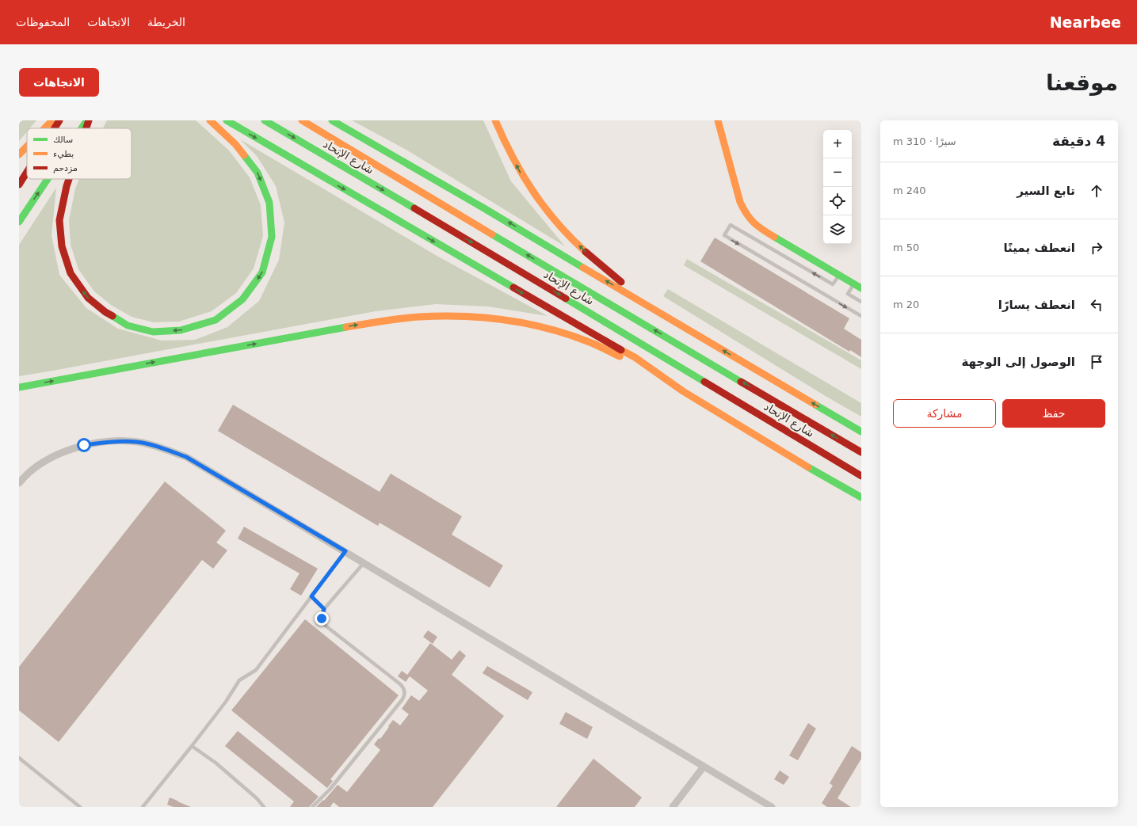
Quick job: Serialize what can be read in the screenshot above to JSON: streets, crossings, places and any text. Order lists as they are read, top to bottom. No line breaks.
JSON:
{"streets":{"main road":["شارع الإتحاد"]},"legend":["سالك","بطيء","مزدحم"],"page":{"header":"Nearbee","nav":["الخريطة","الاتجاهات","المحفوظات"],"buttons":["الاتجاهات",["حفظ","مشاركة"]],"title":"موقعنا","heading":["4 دقيقة","سيرًا · 310 m"],"map_buttons":["+","−"],"list":[["تابع السير","240 m"],["انعطف يمينًا","50 m"],["انعطف يسارًا","20 m"],"الوصول إلى الوجهة"]}}
